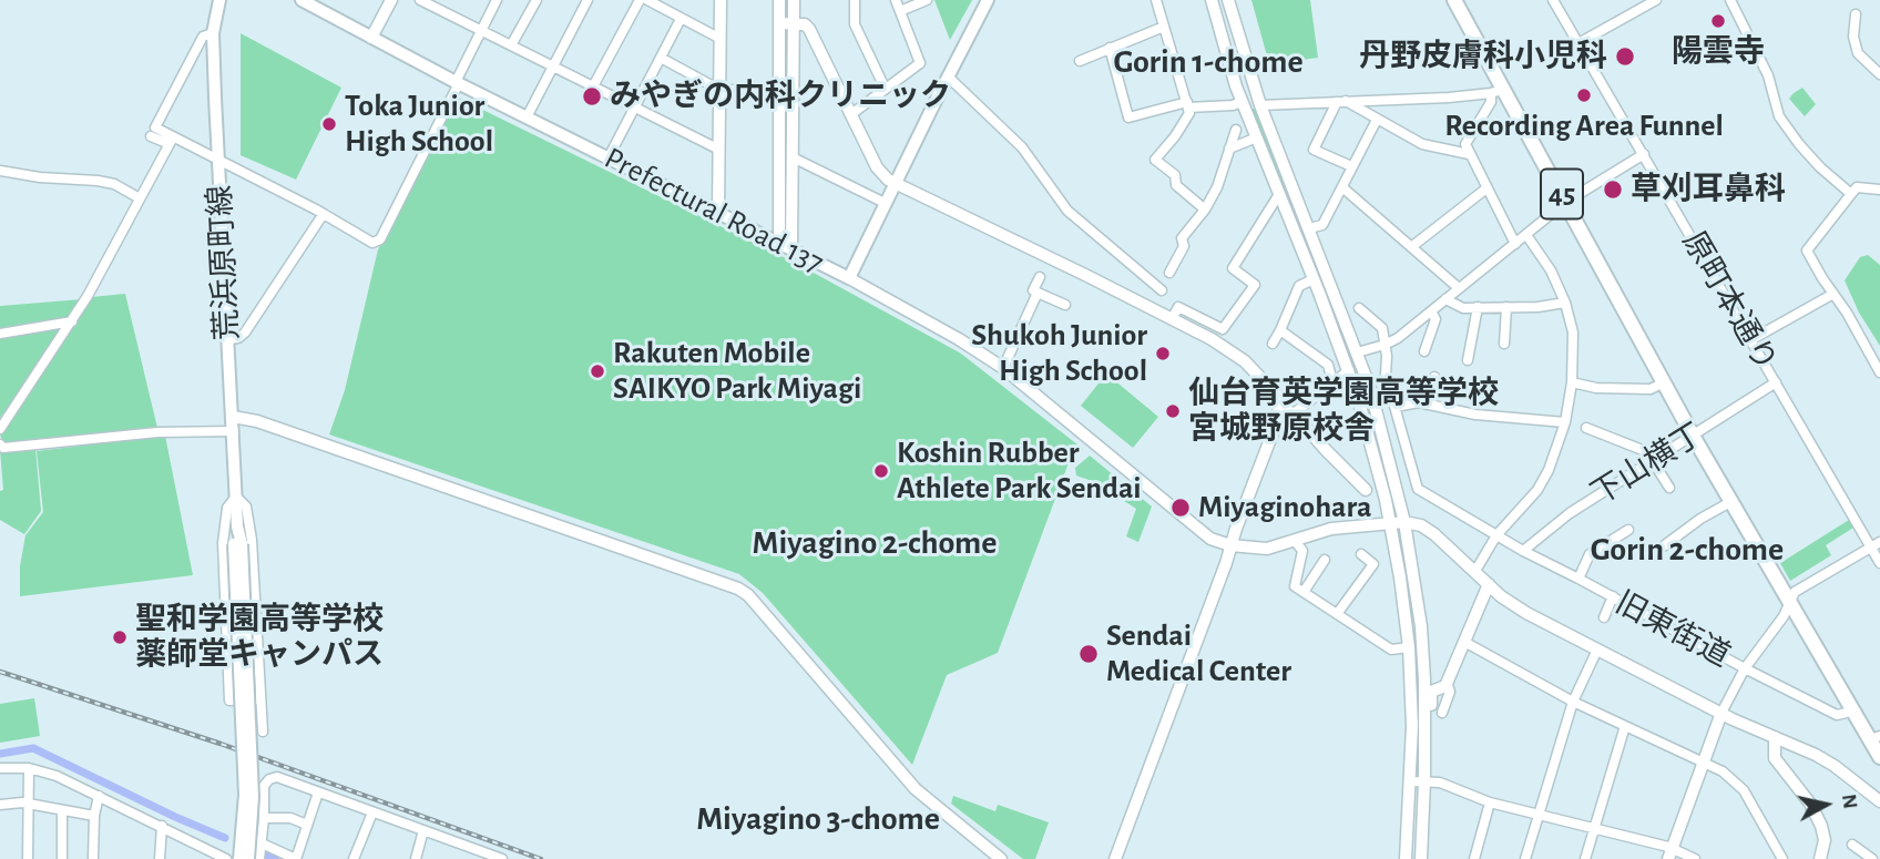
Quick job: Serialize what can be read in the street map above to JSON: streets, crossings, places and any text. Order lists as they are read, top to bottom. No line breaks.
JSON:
{"streets":{"highway":["45"],"main road":["Prefectural Road 137","荒浜原町線"],"street":["原町本通り","下山横丁","旧東街道"]},"crossings":[["45","下山横丁"],["45","旧東街道"],["原町本通り","下山横丁"],["下山横丁","旧東街道"]],"districts":["Gorin 1-chome","Miyagino 2-chome","Gorin 2-chome","Miyagino 3-chome"],"places":["陽雲寺","丹野皮膚科小児科","Recording Area Funnel","みやぎの内科クリニック","Toka Junior High School","草刈耳鼻科","Shukoh Junior High School","Rakuten Mobile SAIKYO Park Miyagi","仙台育英学園高等学校 宮城野原校舎","Koshin Rubber Athlete Park Sendai","Miyaginohara","聖和学園高等学校 薬師堂キャンパス","Sendai Medical Center"],"north":"right"}
